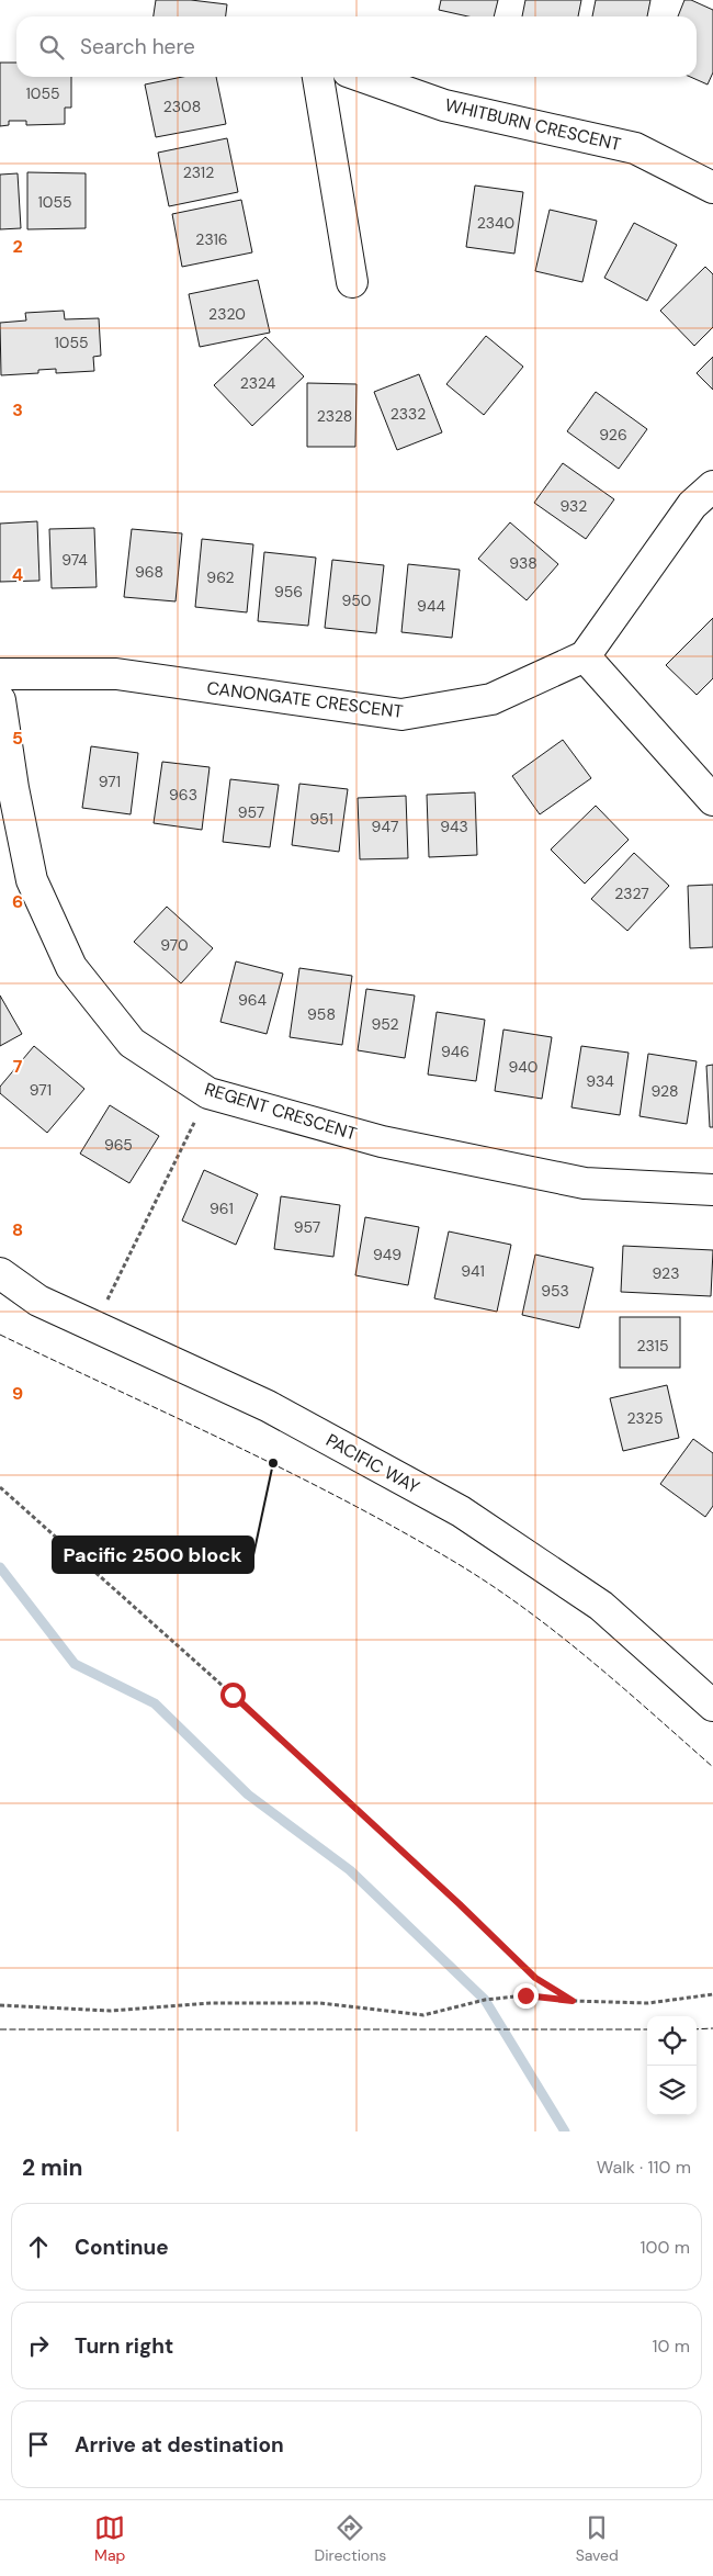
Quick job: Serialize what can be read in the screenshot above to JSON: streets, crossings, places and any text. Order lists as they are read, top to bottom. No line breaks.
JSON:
{"streets":{"street":["WHITBURN CRESCENT","CANONGATE CRESCENT","REGENT CRESCENT","PACIFIC WAY"]},"places":["Pacific 2500 block"],"house_numbers":["1055","2308","2312","1055","2340","2316","2320","1055","2324","2332","2328","926","932","974","938","968","962","956","950","944","971","963","957","951","947","943","2327","970","964","958","952","946","940","934","971","928","965","961","957","949","941","923","953","2315","2325"],"page":{"search":"Search here","heading":["2 min","Walk · 110 m"],"list":[["Continue","100 m"],["Turn right","10 m"],"Arrive at destination"],"nav":["Map","Directions","Saved"]},"grid":{"rows":["2","3","4","5","6","7","8","9"]}}
